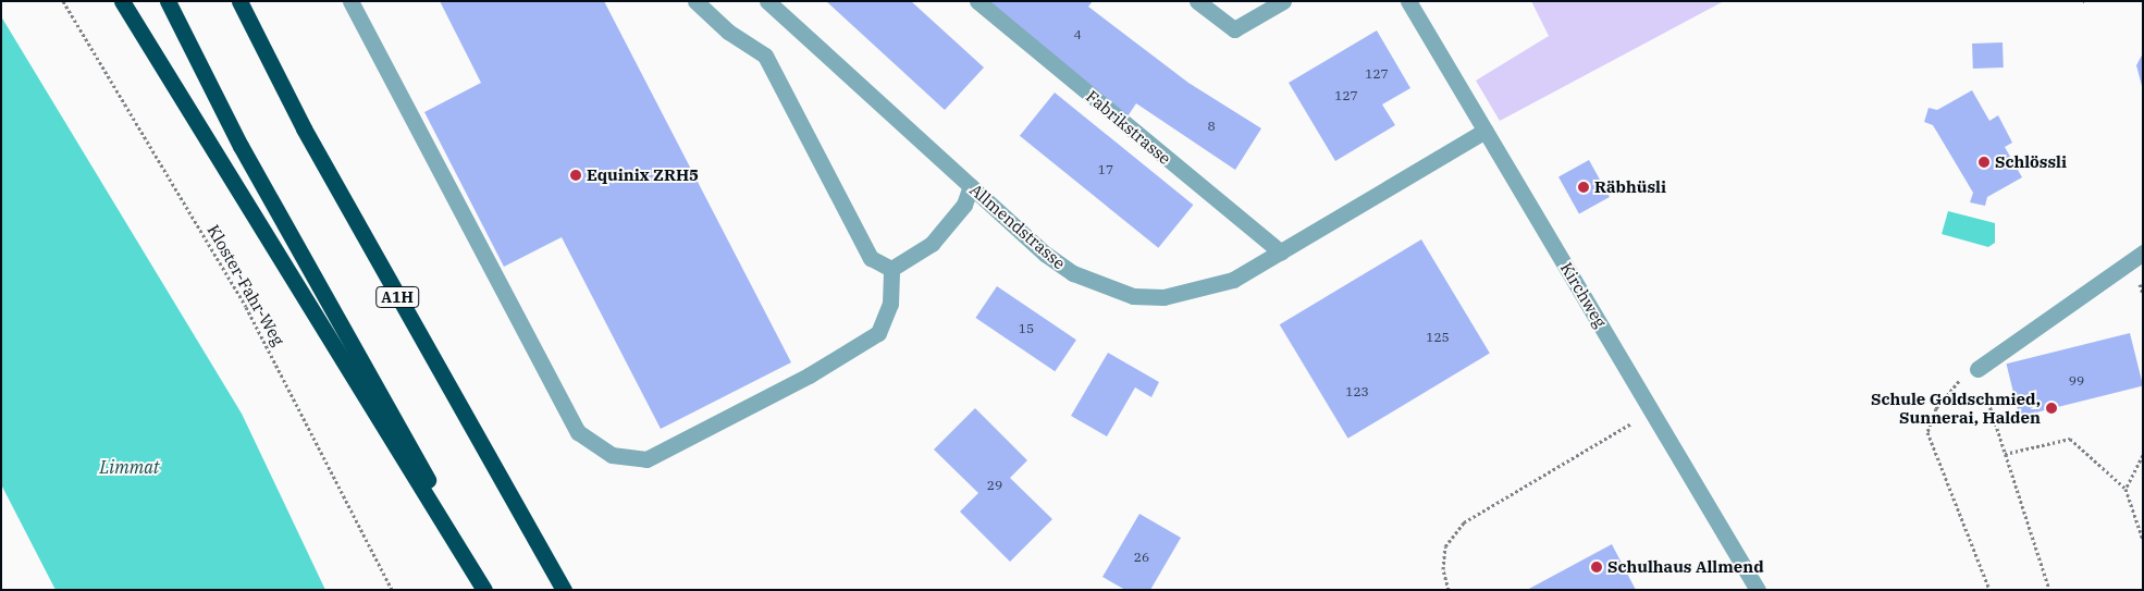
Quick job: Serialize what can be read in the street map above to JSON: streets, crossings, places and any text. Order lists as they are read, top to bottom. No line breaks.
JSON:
{"streets":{"highway":["A1H"],"street":["Fabrikstrasse","Allmendstrasse","Kirchweg"],"path":["Kloster-Fahr-Weg"]},"crossings":[["Fabrikstrasse","Allmendstrasse"],["Allmendstrasse","Kirchweg"]],"water":["Limmat"],"places":["Schlössli","Equinix ZRH5","Räbhüsli","Schule Goldschmied, Sunnerai, Halden","Schulhaus Allmend"],"house_numbers":["4","127","127","8","17","15","125","99","123","29","26"]}
